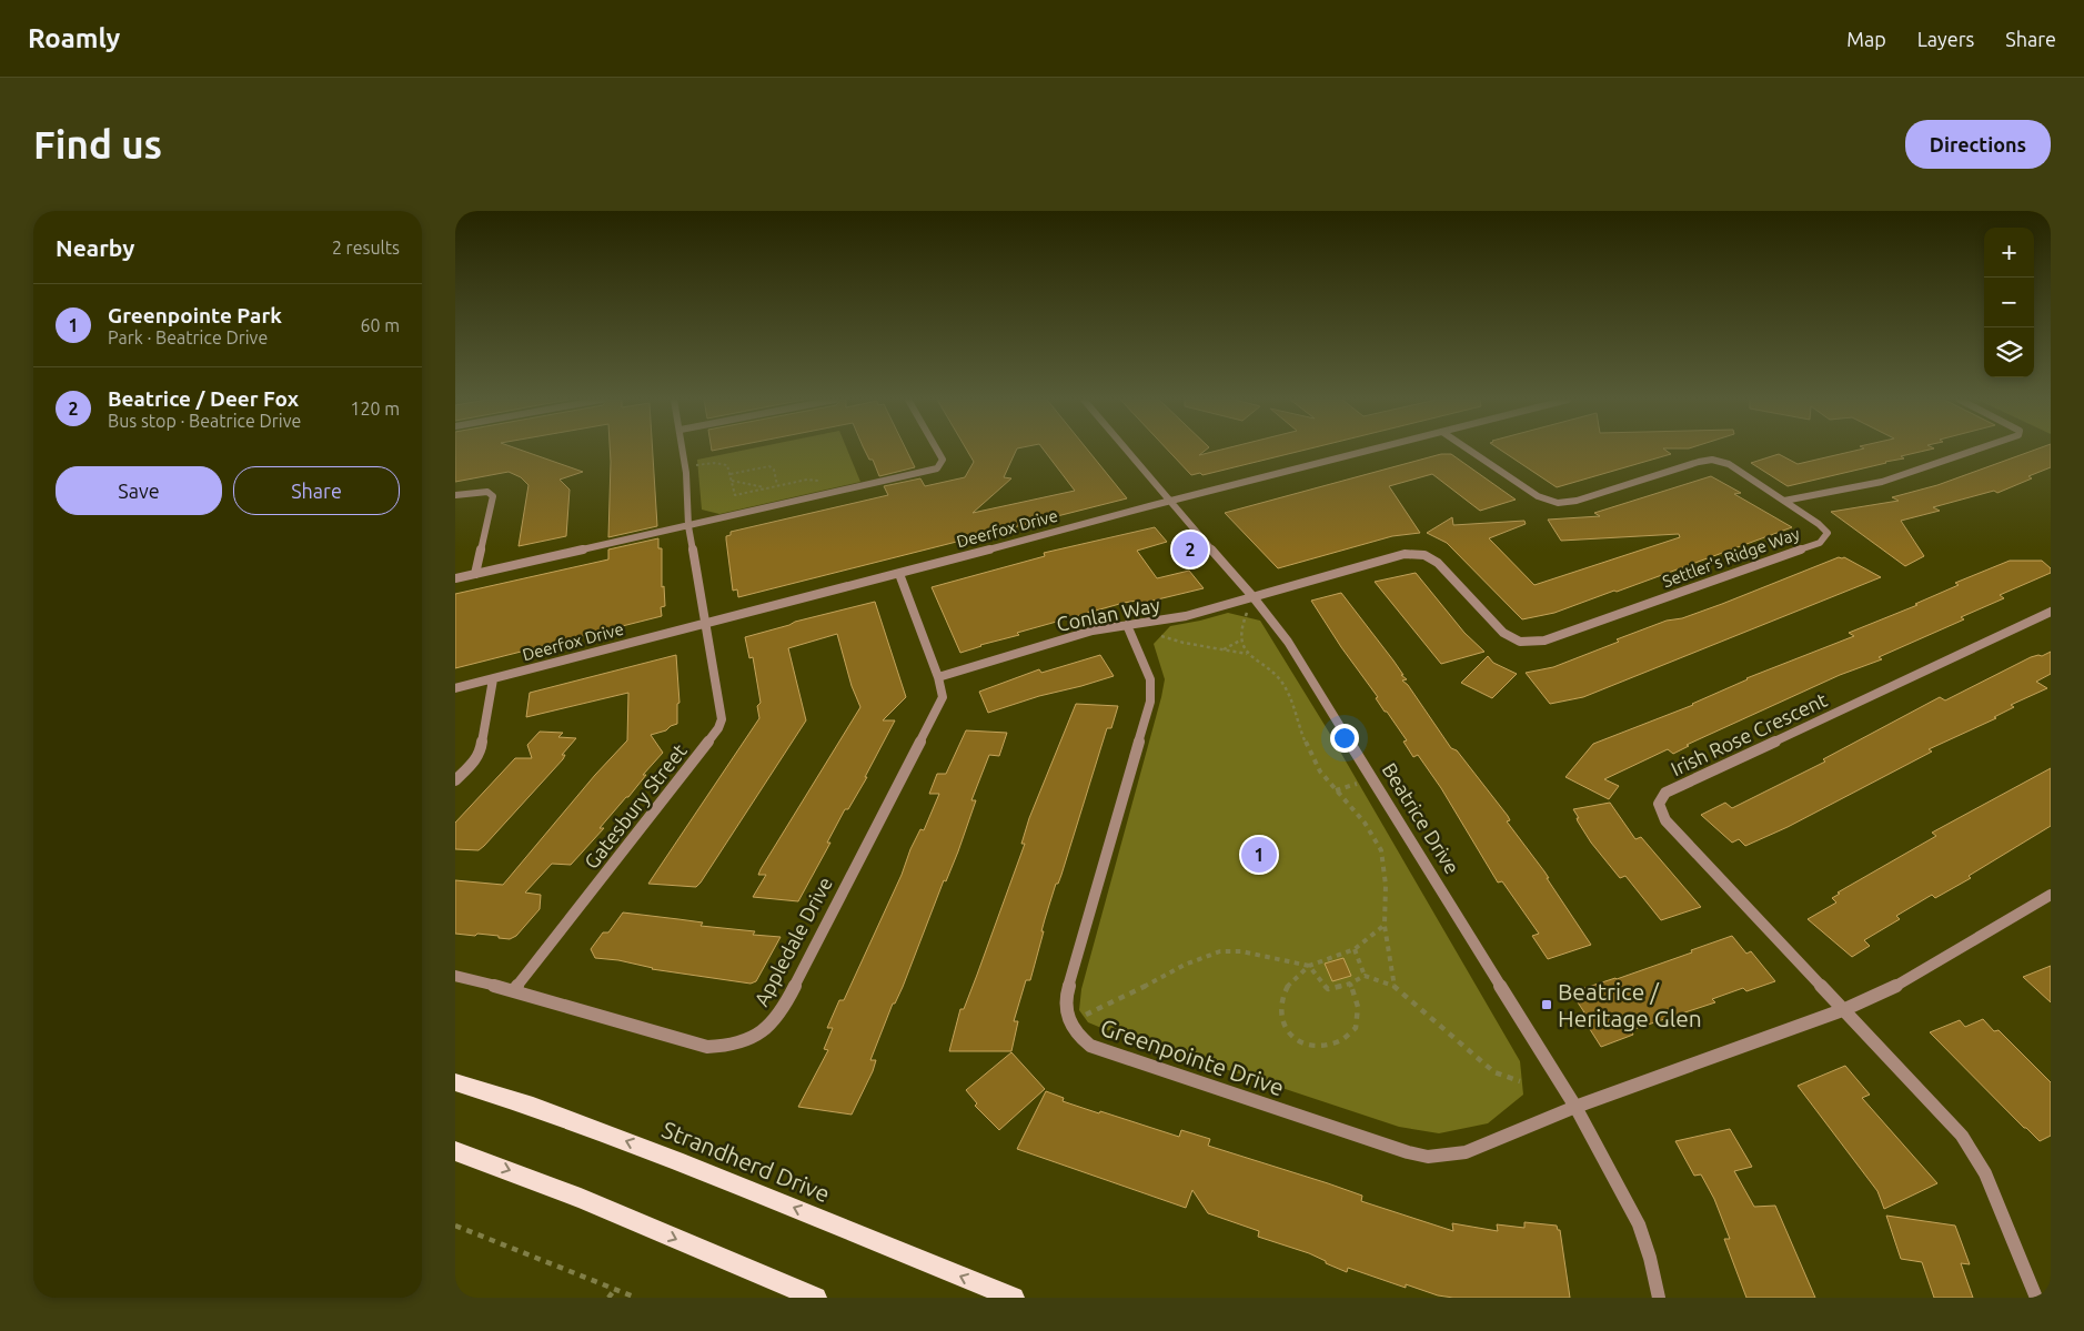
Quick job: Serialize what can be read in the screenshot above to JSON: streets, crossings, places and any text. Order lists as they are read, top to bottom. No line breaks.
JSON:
{"streets":{"main road":["Strandherd Drive"],"street":["Deerfox Drive","Settler's Ridge Way","Conlan Way","Irish Rose Crescent","Gatesbury Street","Beatrice Drive","Appledale Drive","Greenpointe Drive"]},"crossings":[["Deerfox Drive","Gatesbury Street"],["Deerfox Drive","Beatrice Drive"],["Deerfox Drive","Appledale Drive"],["Settler's Ridge Way","Conlan Way"],["Settler's Ridge Way","Beatrice Drive"],["Conlan Way","Beatrice Drive"],["Conlan Way","Appledale Drive"],["Irish Rose Crescent","Greenpointe Drive"],["Gatesbury Street","Appledale Drive"],["Beatrice Drive","Greenpointe Drive"]],"places":{"transit":["Beatrice / Heritage Glen"]},"page":{"header":"Roamly","nav":["Map","Layers","Share"],"buttons":["Directions",["Save","Share"]],"title":"Find us","heading":["Nearby","2 results"],"map_buttons":["+","−"],"list":[{"mark":"1","name":"Greenpointe Park","note":"Park · Beatrice Drive","value":"60 m"},{"mark":"2","name":"Beatrice / Deer Fox","note":"Bus stop · Beatrice Drive","value":"120 m"}],"pins":["2","1"]}}
